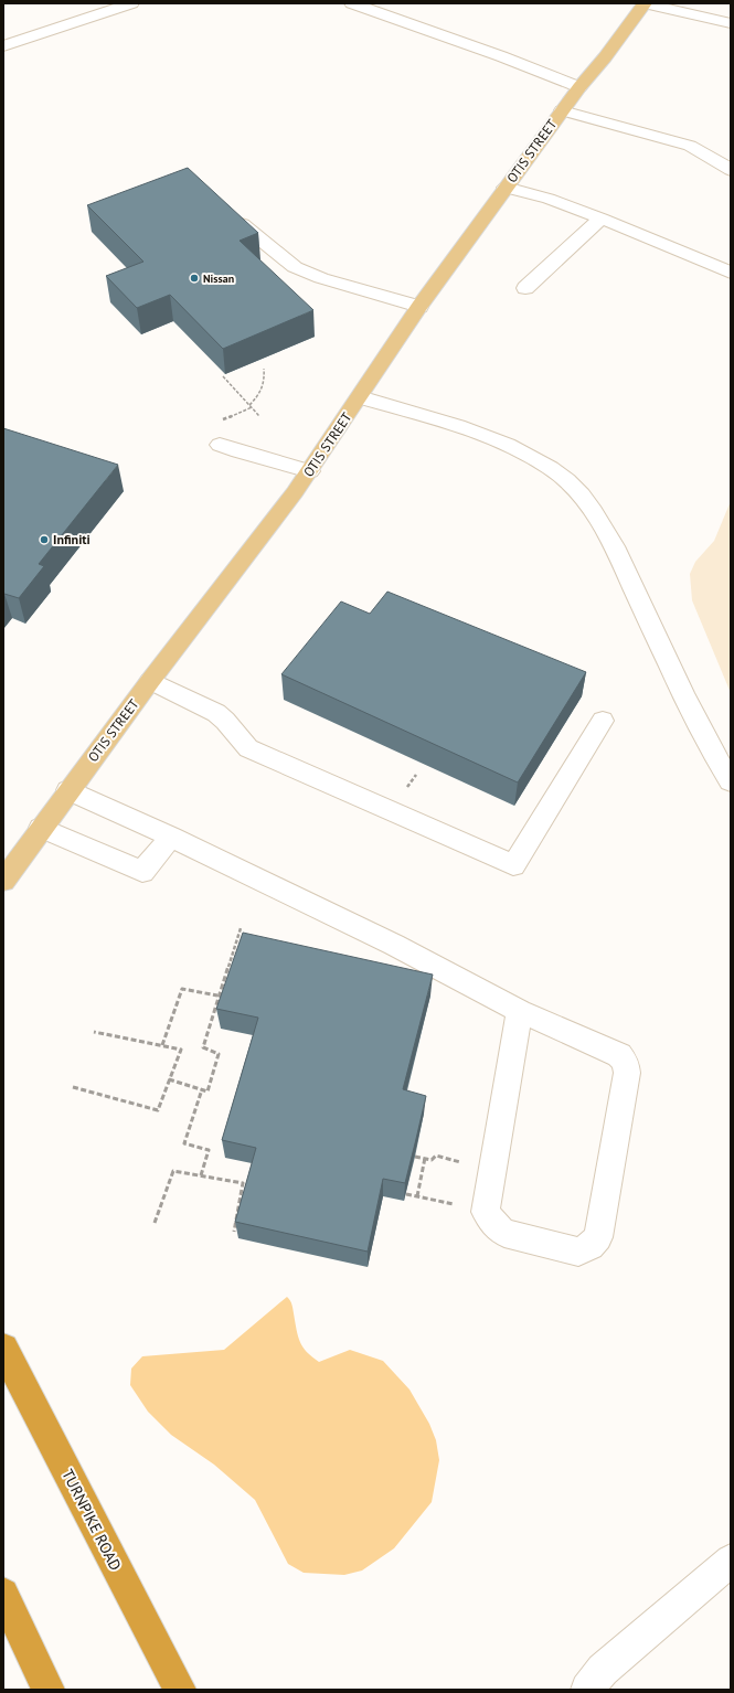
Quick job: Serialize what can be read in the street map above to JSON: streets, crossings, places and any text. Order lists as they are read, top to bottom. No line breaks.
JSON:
{"streets":{"highway":["TURNPIKE ROAD"],"main road":["OTIS STREET"]},"places":["Nissan","Infiniti"]}
